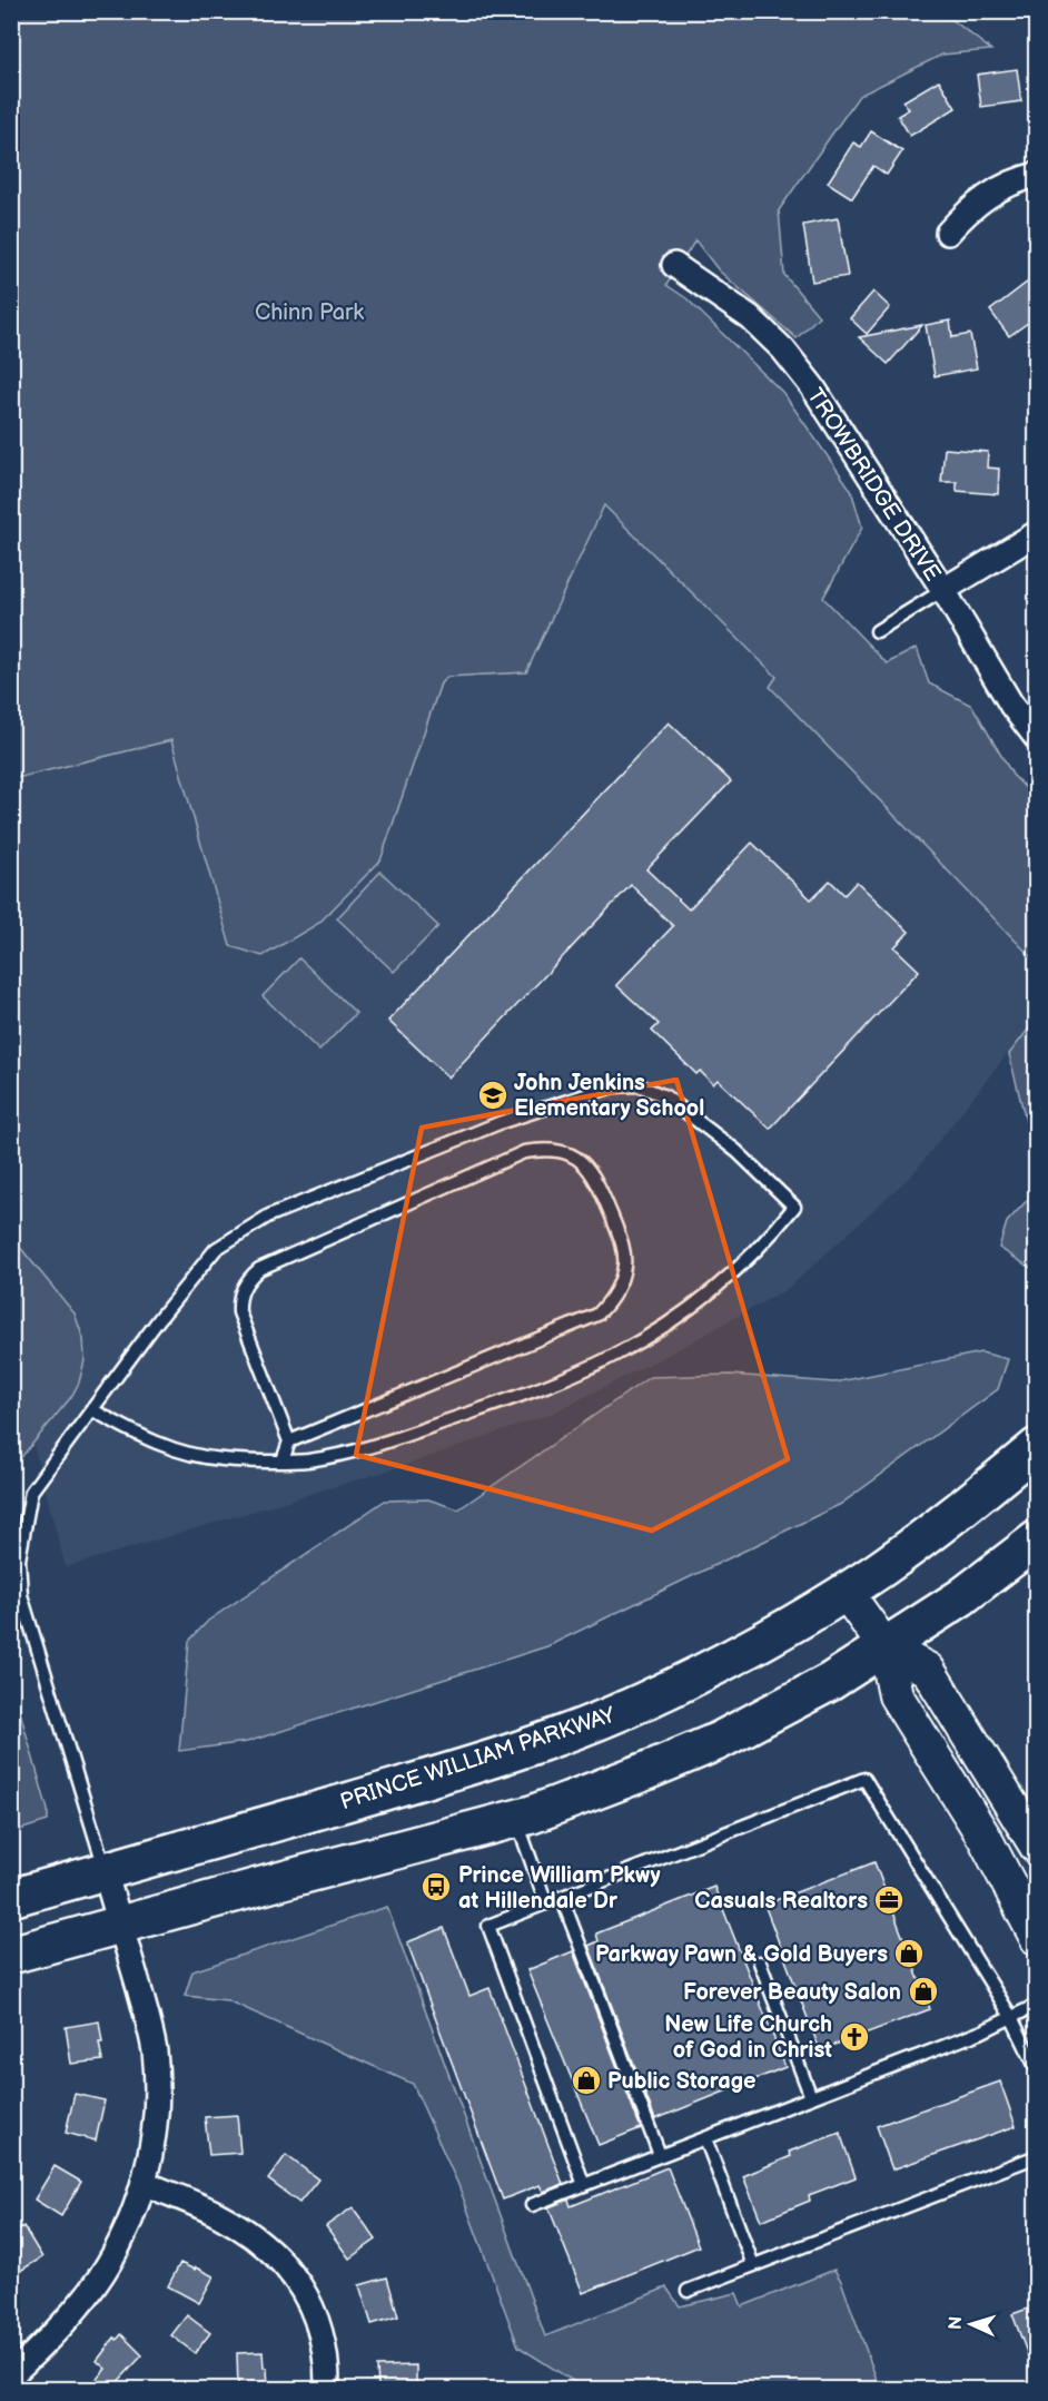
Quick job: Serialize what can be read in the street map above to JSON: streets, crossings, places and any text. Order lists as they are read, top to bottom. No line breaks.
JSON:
{"streets":{"highway":["PRINCE WILLIAM PARKWAY"],"street":["TROWBRIDGE DRIVE"]},"parks":["Chinn Park"],"places":{"school or university":["John Jenkins Elementary School"],"bus stop":["Prince William Pkwy at Hillendale Dr"],"office":["Casuals Realtors"],"shop":["Parkway Pawn & Gold Buyers","Forever Beauty Salon","Public Storage"],"church":["New Life Church of God in Christ"]},"north":"left"}
